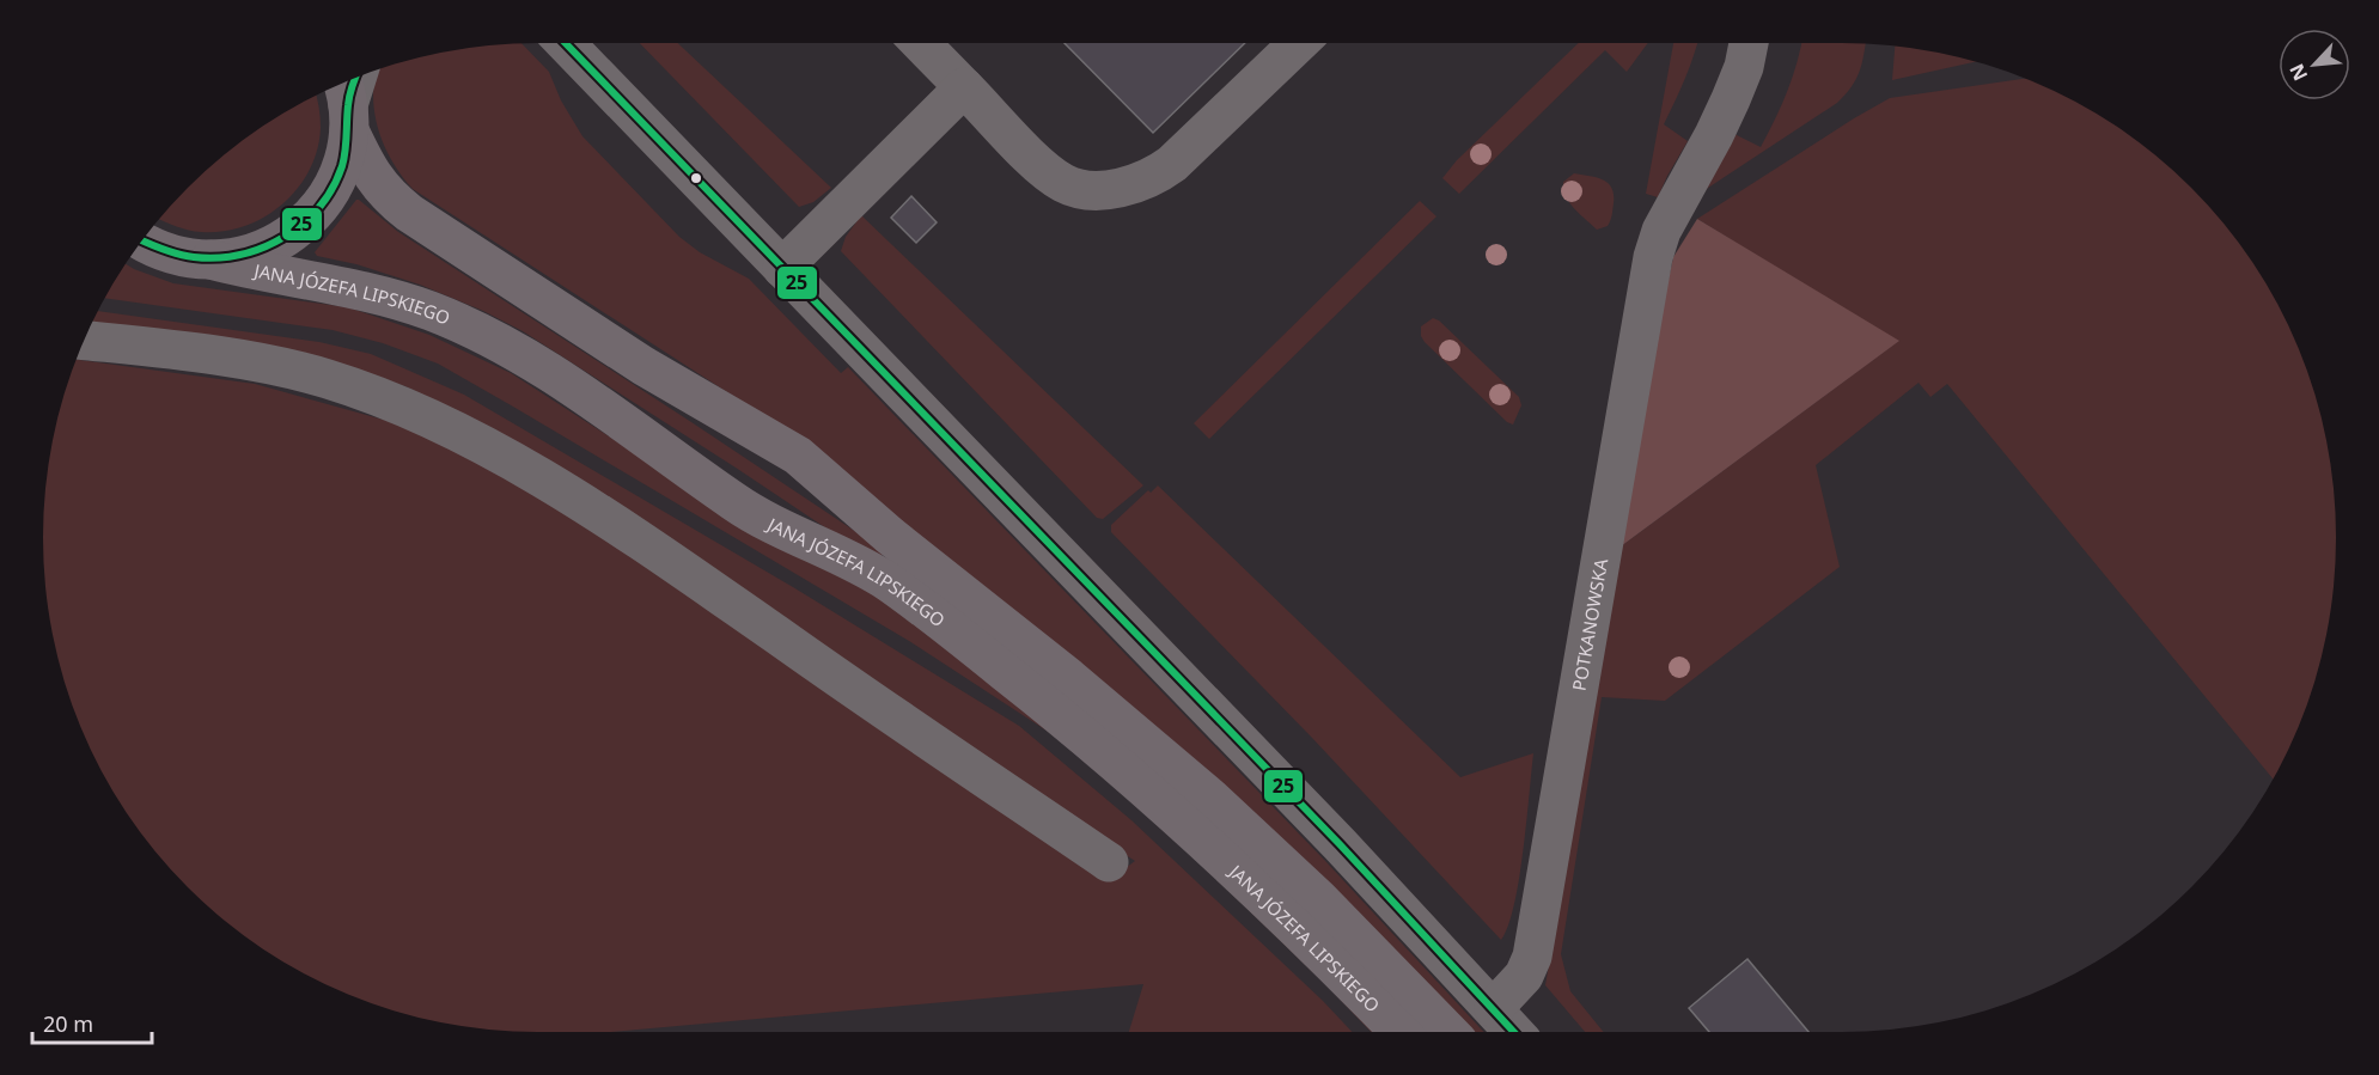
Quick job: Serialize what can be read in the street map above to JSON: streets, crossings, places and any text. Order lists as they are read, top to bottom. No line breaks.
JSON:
{"streets":{"main road":["JANA JÓZEFA LIPSKIEGO"],"street":["POTKANOWSKA"]},"lines":["transit line 25"],"scale_bar":"20 m","north":"bottom left"}
